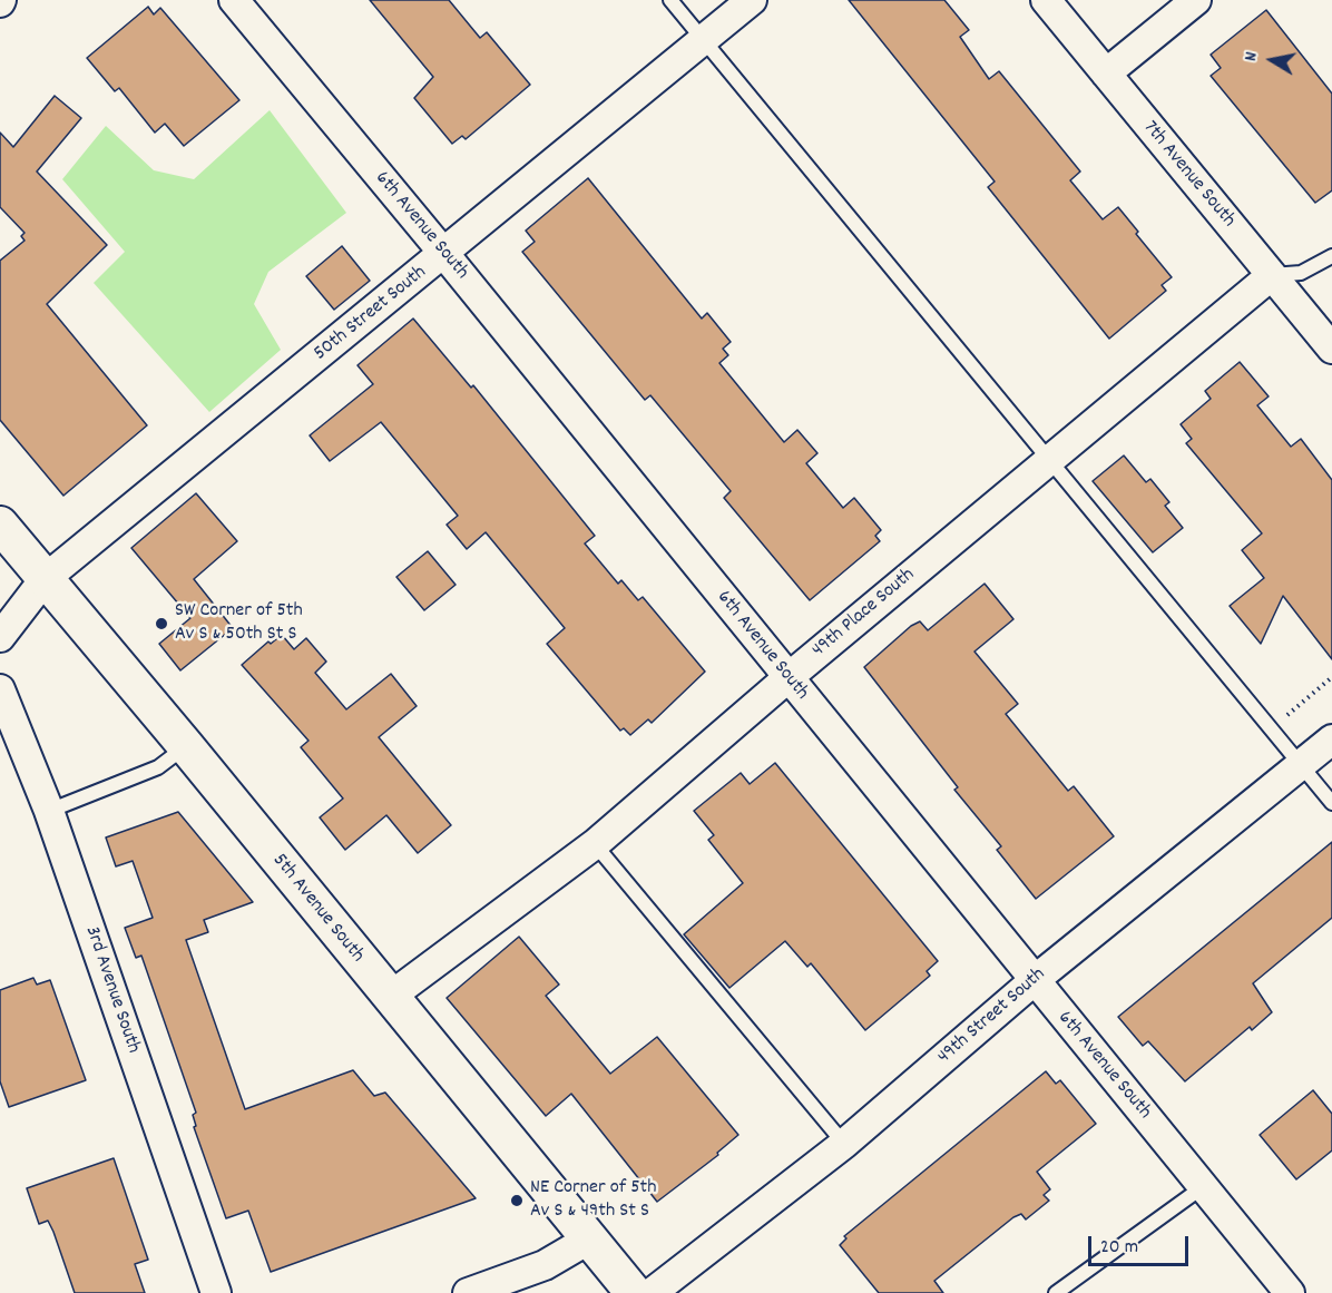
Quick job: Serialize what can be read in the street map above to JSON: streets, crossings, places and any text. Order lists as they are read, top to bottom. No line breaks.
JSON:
{"streets":{"street":["7th Avenue South","6th Avenue South","50th Street South","49th Place South","5th Avenue South","3rd Avenue South","49th Street South"]},"crossings":[["7th Avenue South","49th Place South"],["6th Avenue South","50th Street South"],["6th Avenue South","49th Place South"],["6th Avenue South","49th Street South"],["50th Street South","5th Avenue South"],["49th Place South","5th Avenue South"]],"places":["SW Corner of 5th Av S & 50th St S","NE Corner of 5th Av S & 49th St S"],"scale_bar":"20 m","north":"left"}
